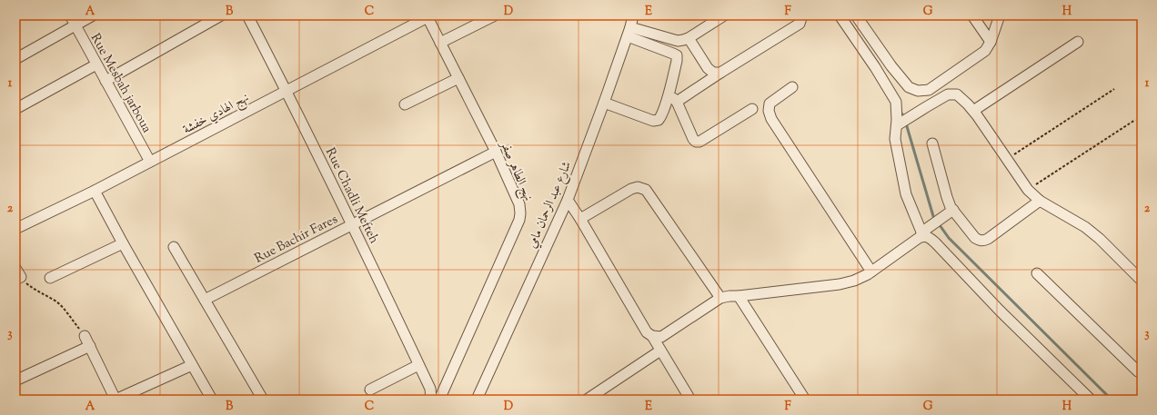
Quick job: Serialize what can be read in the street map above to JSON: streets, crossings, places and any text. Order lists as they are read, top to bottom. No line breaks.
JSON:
{"streets":{"street":["Rue Mesbah jarboua","نهج الهادي خفشة","نهج الطاهر صفر","Rue Chadli Mefteh","شارع عبد الرحمان مامي","Rue Bachir Fares"]},"crossings":[["Rue Mesbah jarboua","نهج الهادي خفشة"],["نهج الهادي خفشة","نهج الطاهر صفر"],["نهج الهادي خفشة","Rue Chadli Mefteh"],["نهج الطاهر صفر","Rue Bachir Fares"],["Rue Chadli Mefteh","Rue Bachir Fares"]],"grid":{"columns":["A","B","C","D","E","F","G","H"],"rows":["1","2","3"]}}
